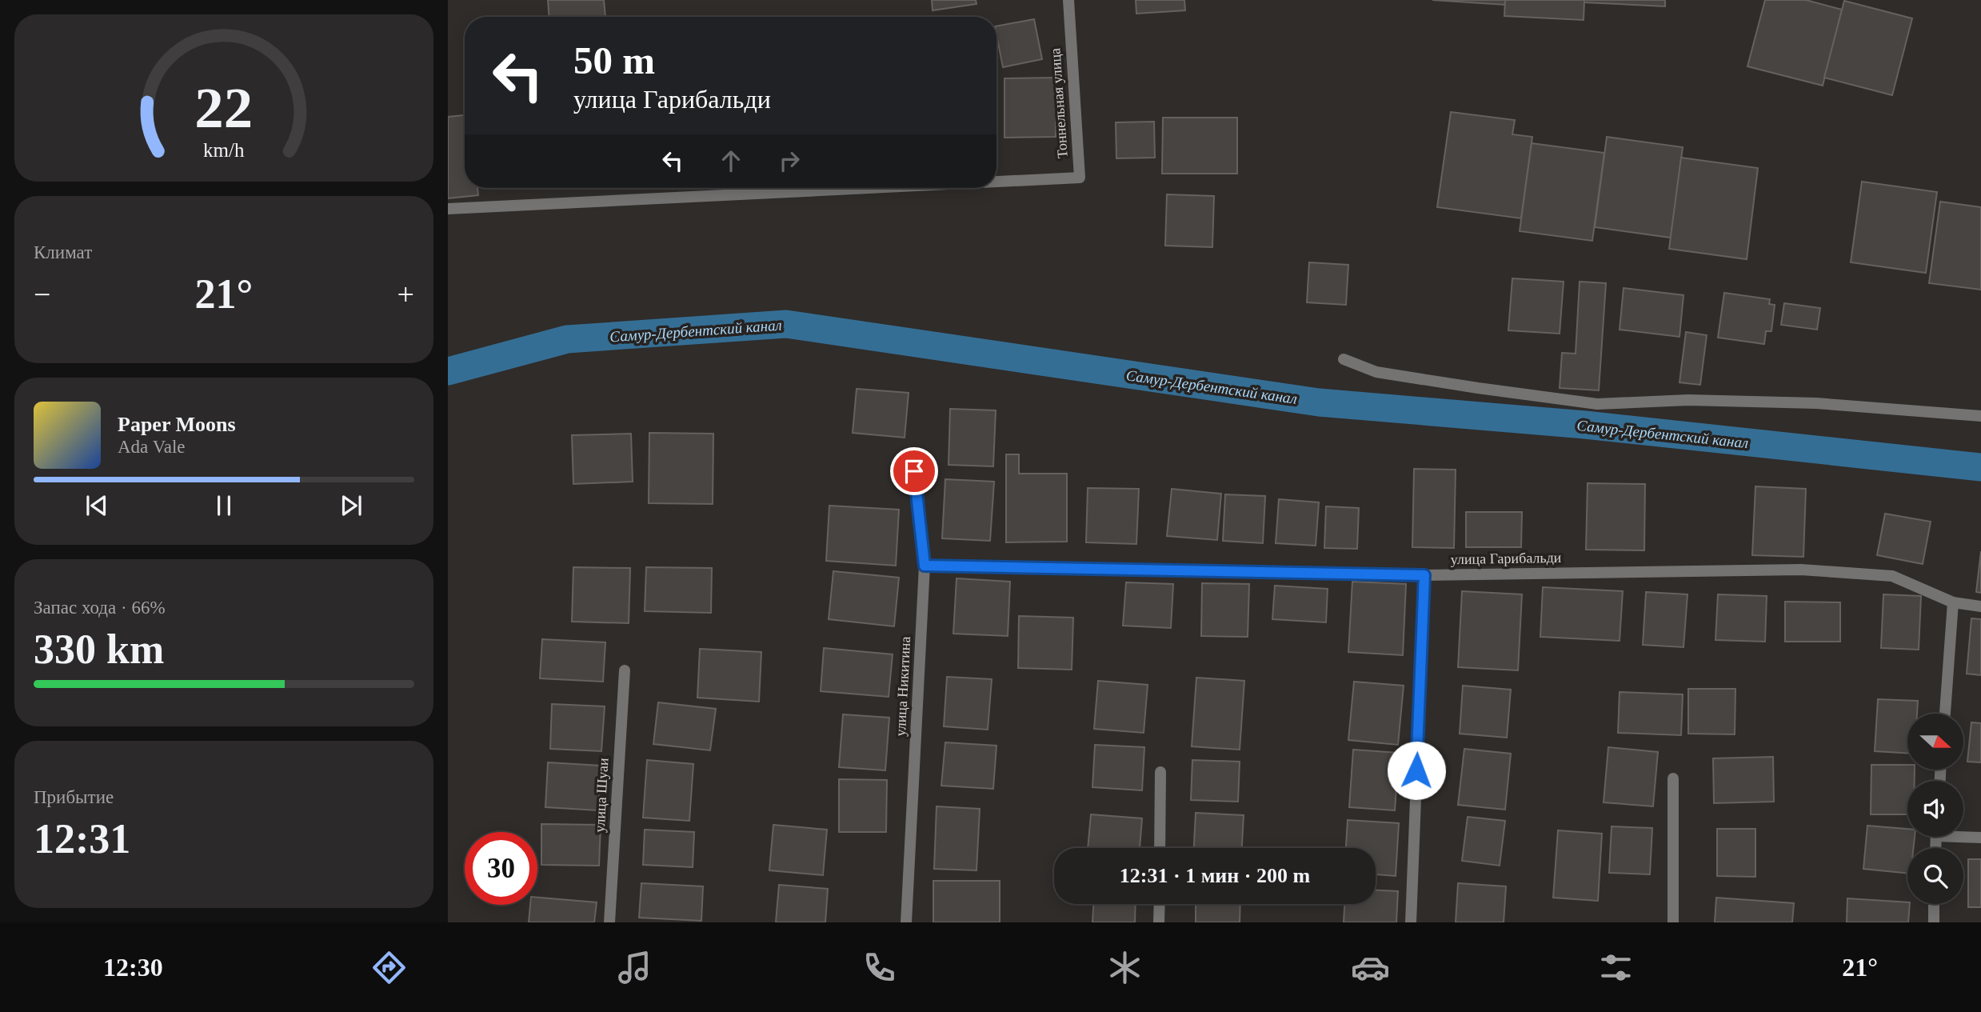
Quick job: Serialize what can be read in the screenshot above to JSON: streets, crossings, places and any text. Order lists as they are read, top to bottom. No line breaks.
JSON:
{"streets":{"street":["Тоннельная улица","улица Гарибальди","улица Никитина","улица Шуаи"]},"crossings":[["улица Гарибальди","улица Никитина"]],"water":["Самур-Дербентский канал"],"north":"right","page":{"turn":["50 m","улица Гарибальди"],"tile":["Климат",["Запас хода · 66%","330 km"],["Прибытие","12:31"]],"heat":["−","21°","+"],"song":["Paper Moons","Ada Vale"],"limit":"30","trip":"12:31 · 1 мин · 200 m","tabs":["12:30","21°"],"gauge":["22","km/h"]}}
